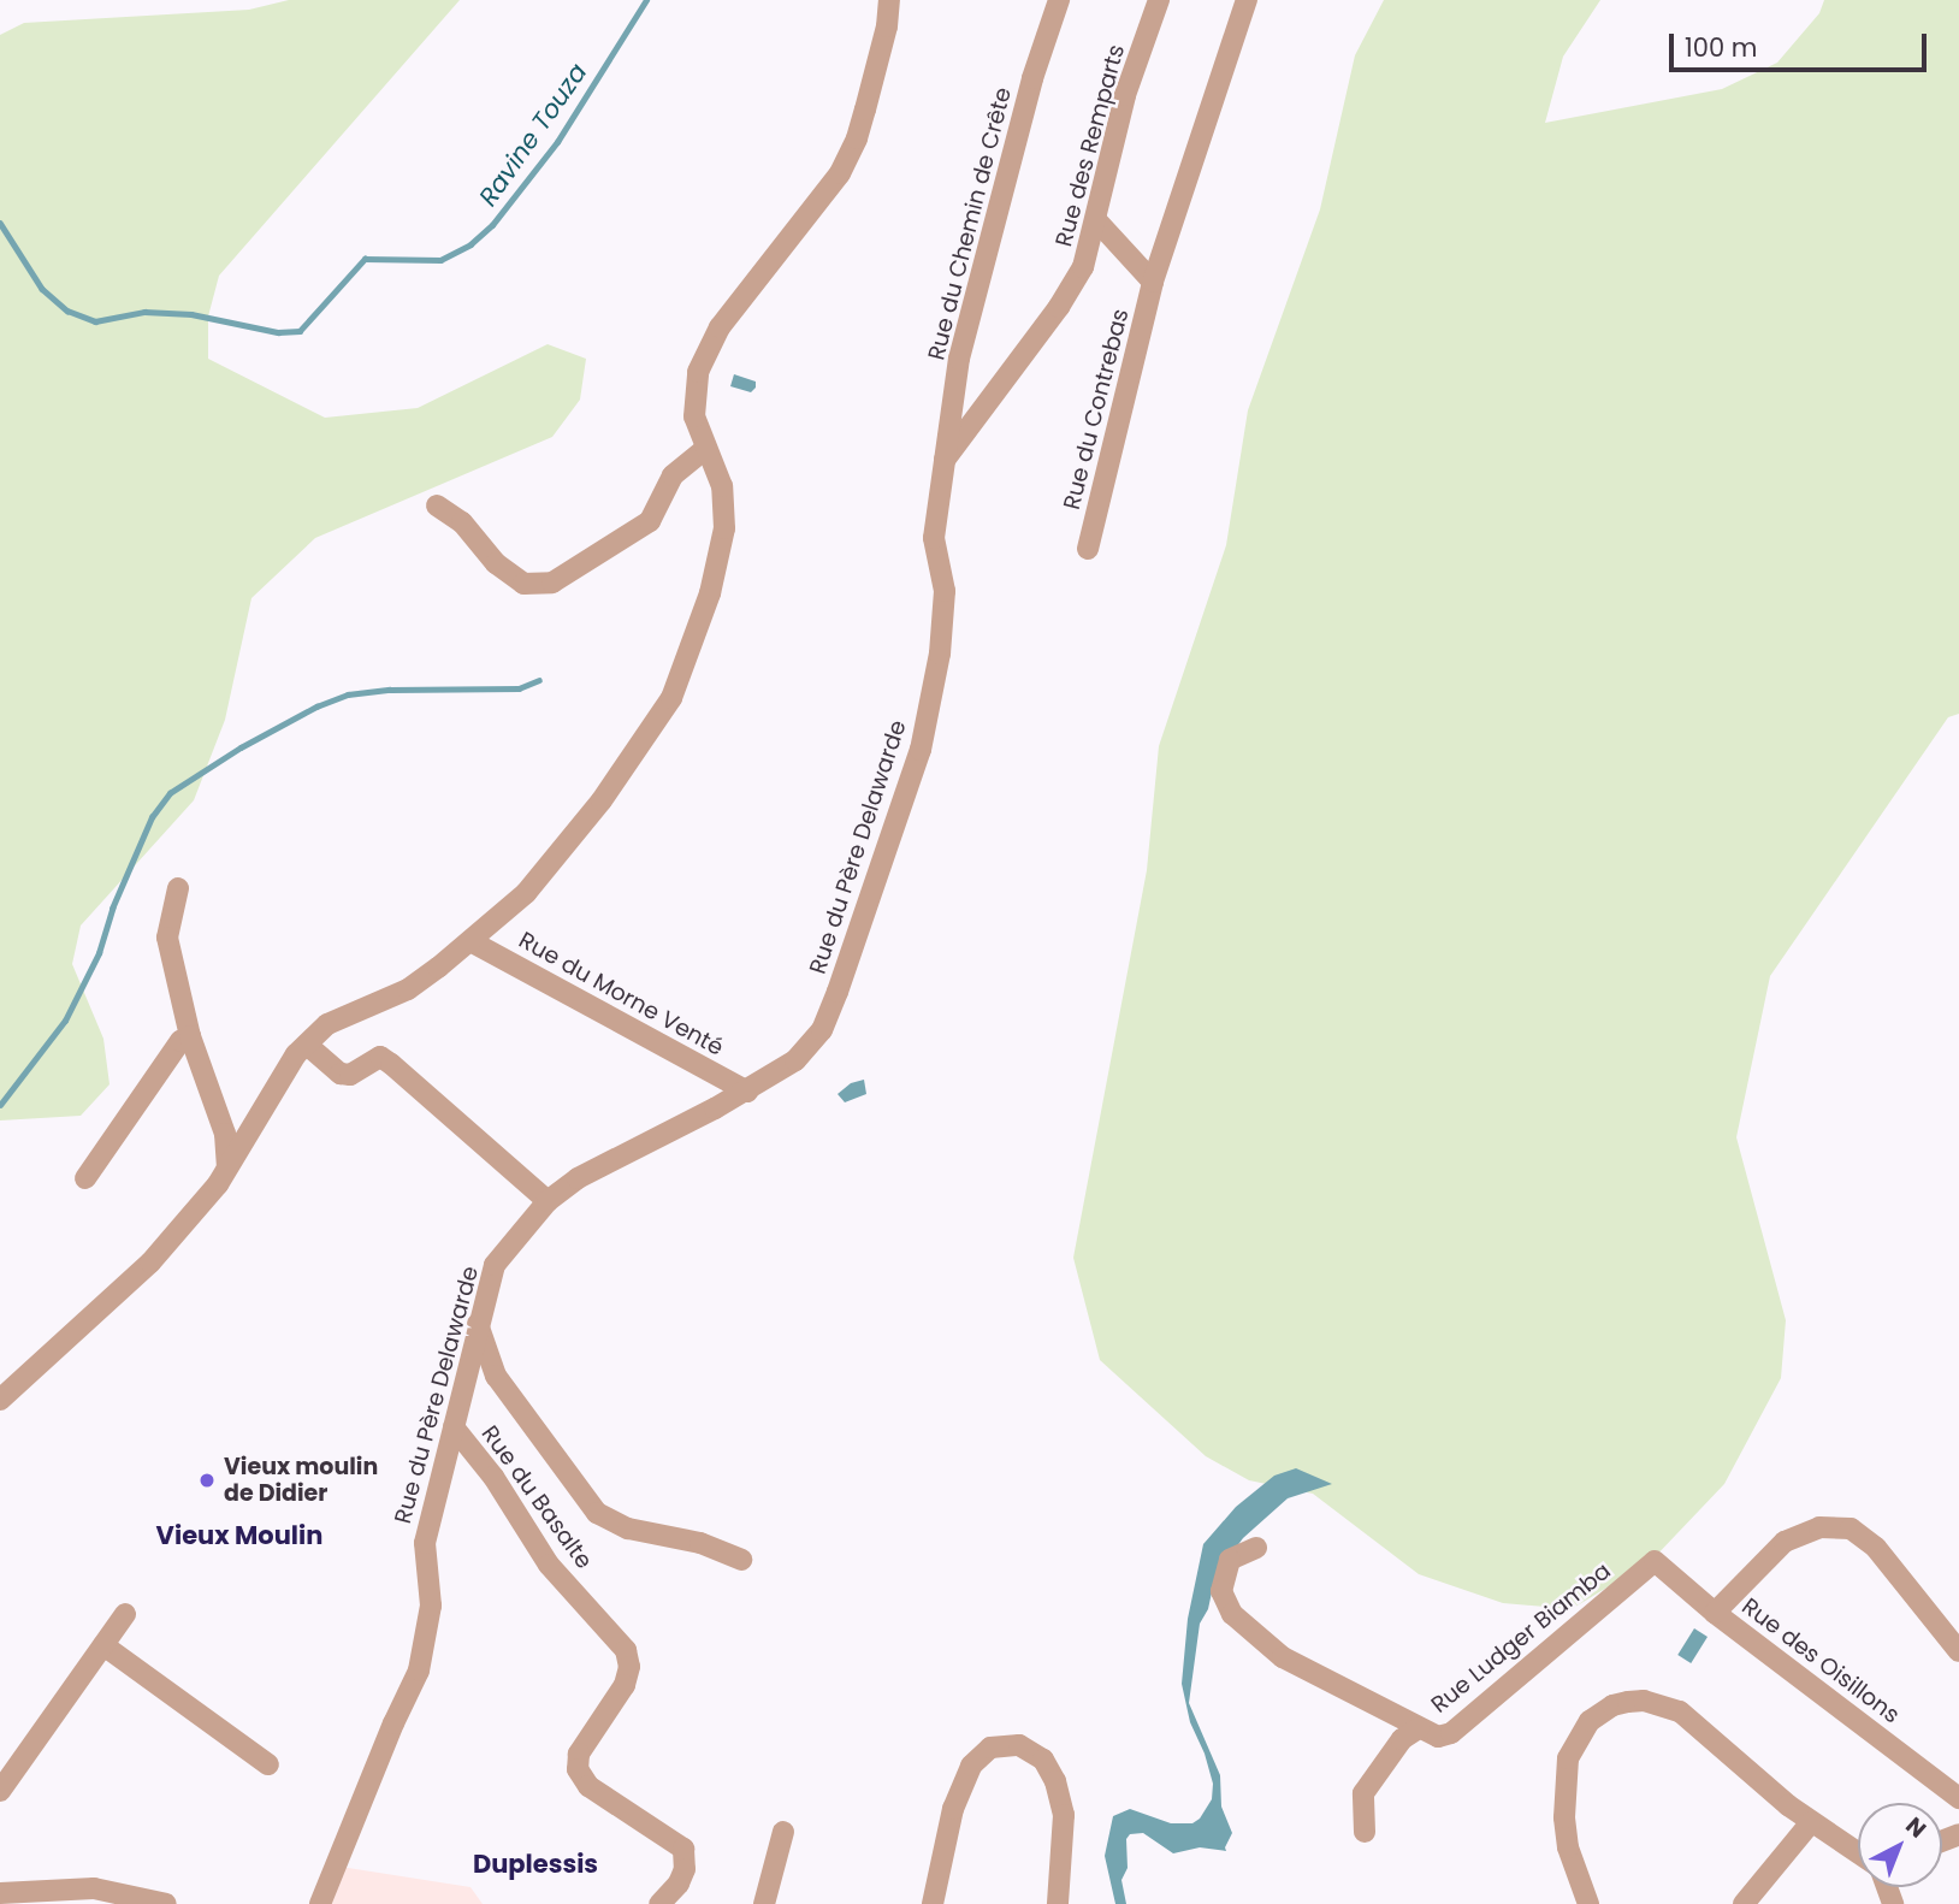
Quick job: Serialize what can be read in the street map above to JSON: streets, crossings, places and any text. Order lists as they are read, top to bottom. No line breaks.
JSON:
{"streets":{"street":["Rue des Remparts","Rue du Chemin de Crête","Rue du Contrebas","Rue du Père Delawarde","Rue du Morne Venté","Rue du Basalte","Rue Ludger Biamba","Rue des Oisillons"]},"crossings":[["Rue des Remparts","Rue du Chemin de Crête"],["Rue des Remparts","Rue du Père Delawarde"],["Rue du Chemin de Crête","Rue du Père Delawarde"],["Rue du Père Delawarde","Rue du Morne Venté"],["Rue du Père Delawarde","Rue du Basalte"],["Rue Ludger Biamba","Rue des Oisillons"]],"districts":["Vieux Moulin","Duplessis"],"water":["Ravine Touza"],"places":["Vieux moulin de Didier"],"scale_bar":"100 m","north":"top right"}
